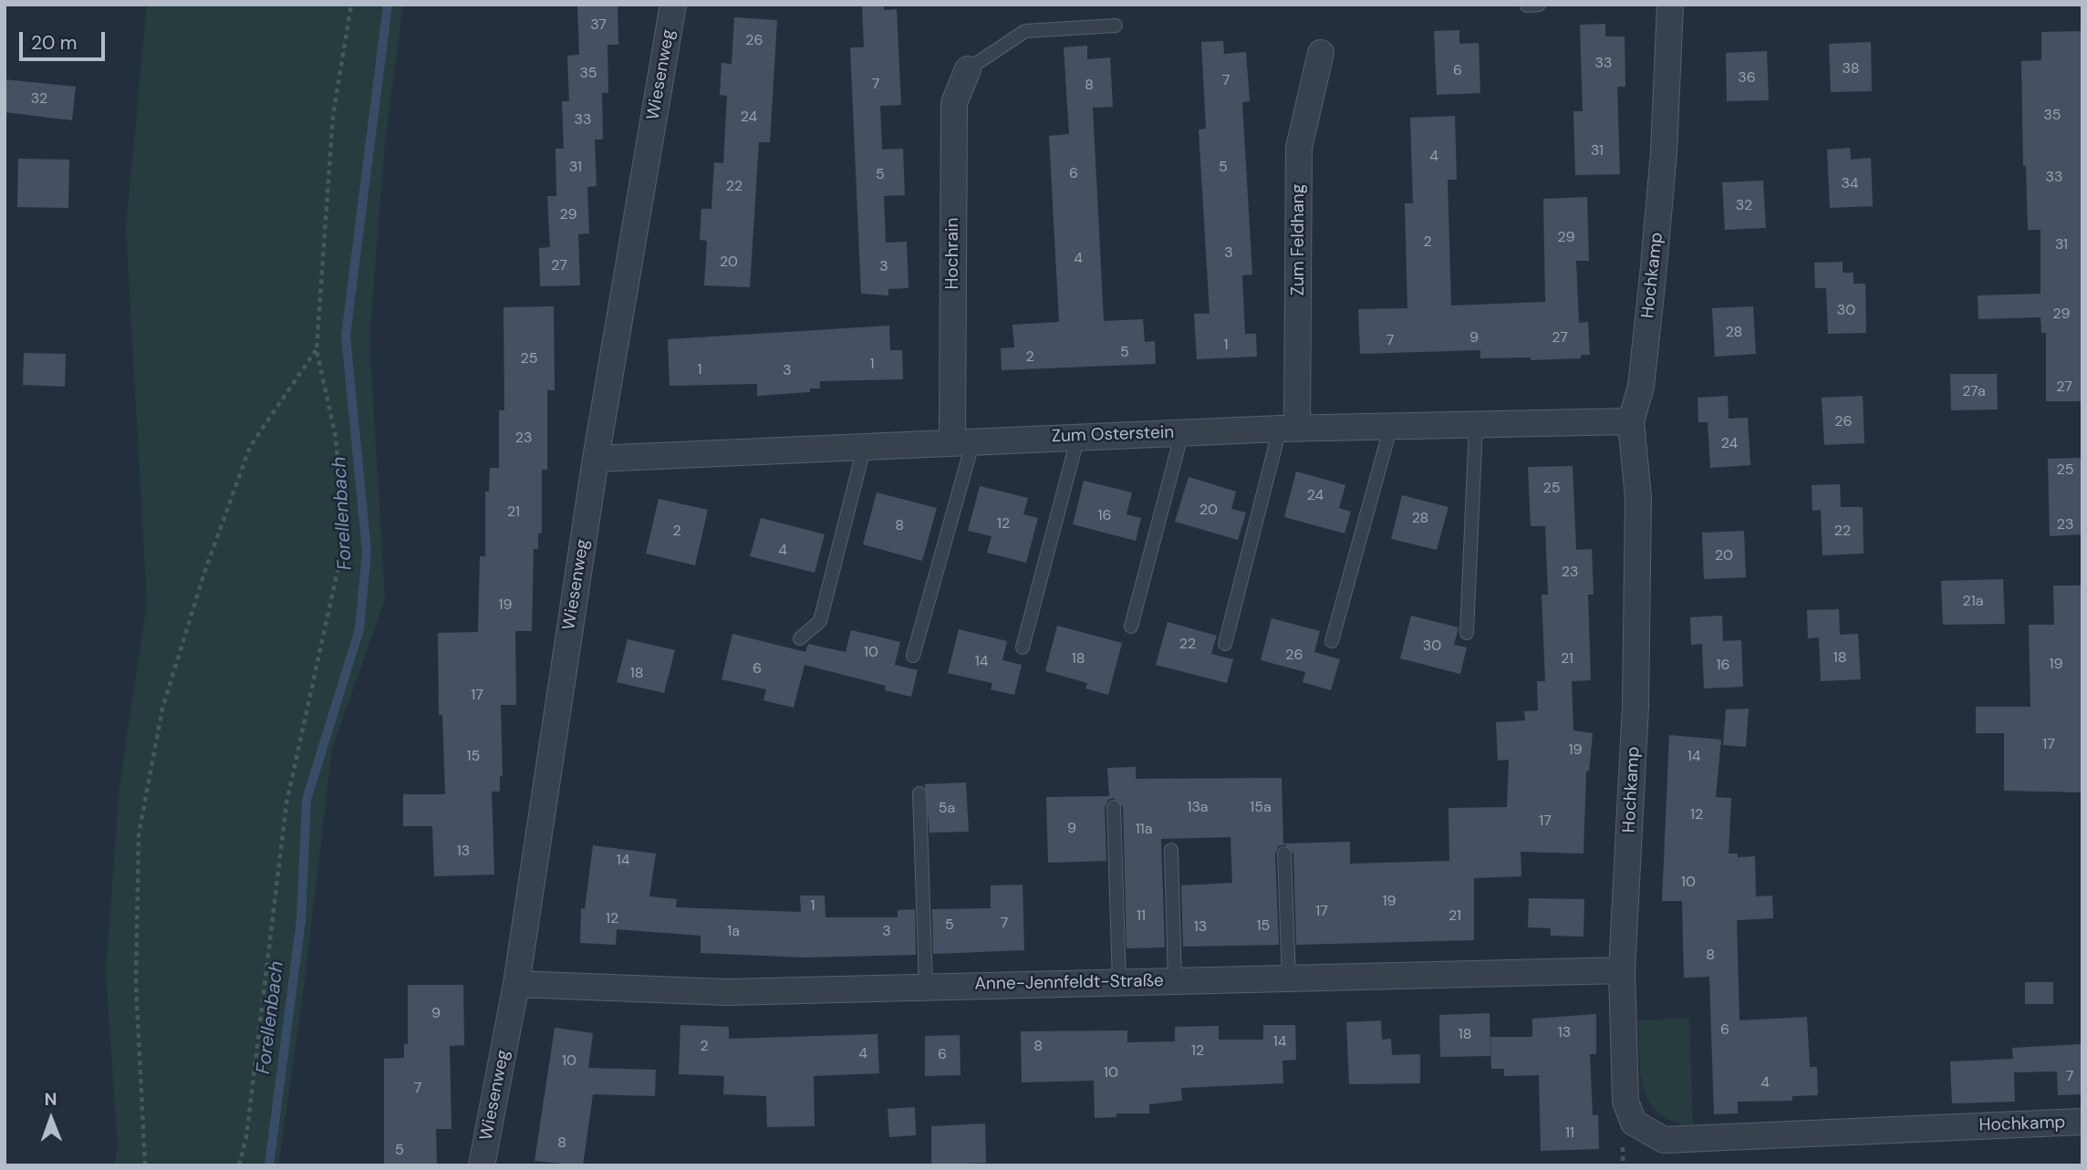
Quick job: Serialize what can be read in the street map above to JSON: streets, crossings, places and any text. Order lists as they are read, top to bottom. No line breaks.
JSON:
{"streets":{"street":["Wiesenweg","Zum Feldhang","Hochrain","Hochkamp","Zum Osterstein","Anne-Jennfeldt-Straße"]},"crossings":[["Wiesenweg","Zum Osterstein"],["Wiesenweg","Anne-Jennfeldt-Straße"],["Zum Feldhang","Zum Osterstein"],["Hochrain","Zum Osterstein"],["Hochkamp","Zum Osterstein"],["Hochkamp","Anne-Jennfeldt-Straße"]],"water":["Forellenbach"],"house_numbers":["37","26","33","38","6","35","36","7","7","8","32","35","24","33","31","4","31","5","6","5","33","34","22","32","29","29","2","31","3","4","20","27","3","30","29","28","9","27","7","1","5","2","25","1","1","3","27","27a","26","23","24","25","25","24","20","21","16","28","12","23","8","2","22","4","20","23","21a","19","22","30","10","26","18","18","21","14","19","16","6","18","17","17","19","15","14","13a","15a","5a","12","17","9","11a","13","14","10","19","1","17","11","21","12","7","5","15","13","1a","3","8","9","6","13","18","14","2","8","12","4","6","10","10","7","4","7","11","8","5"],"scale_bar":"20 m","north":"top"}
